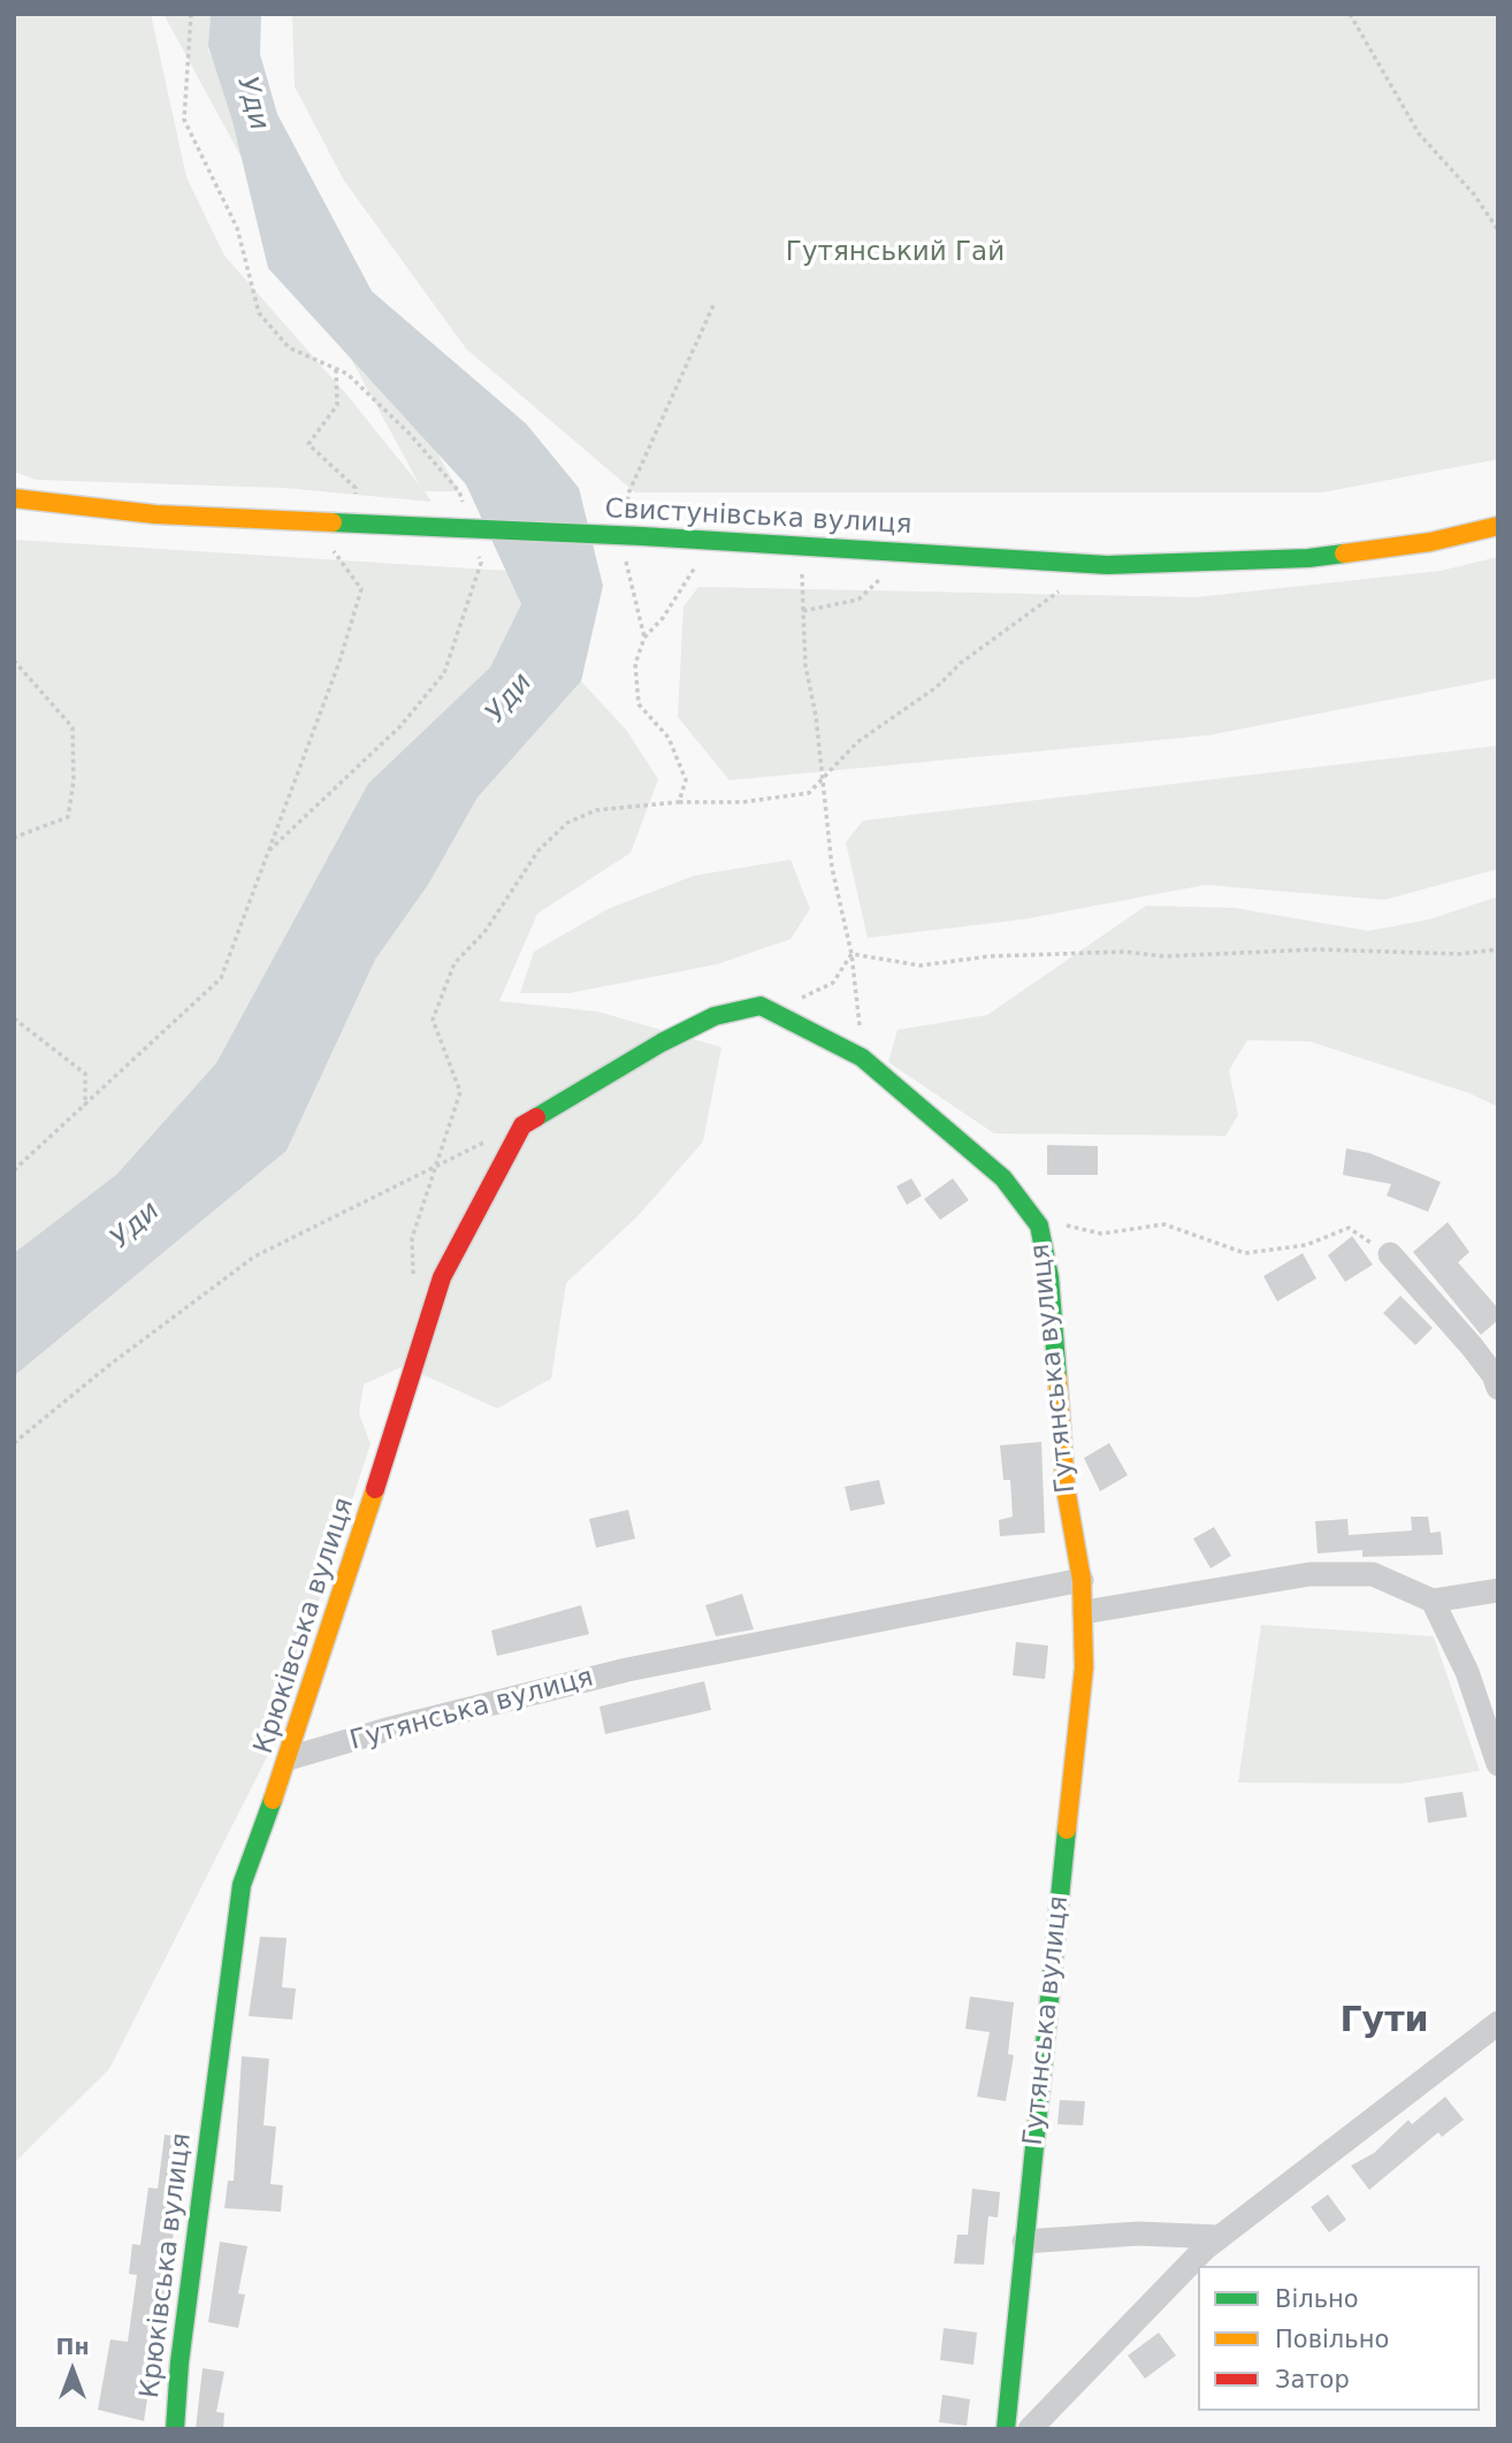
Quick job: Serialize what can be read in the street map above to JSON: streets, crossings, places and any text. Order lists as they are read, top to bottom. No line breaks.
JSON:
{"streets":{"street":["Свистунівська вулиця","Гутянська вулиця","Крюківська вулиця"]},"crossings":[["Гутянська вулиця","Крюківська вулиця"]],"districts":["Гути"],"water":["Уди"],"parks":["Гутянський Гай"],"legend":["Вільно","Повільно","Затор"],"north":"top"}
